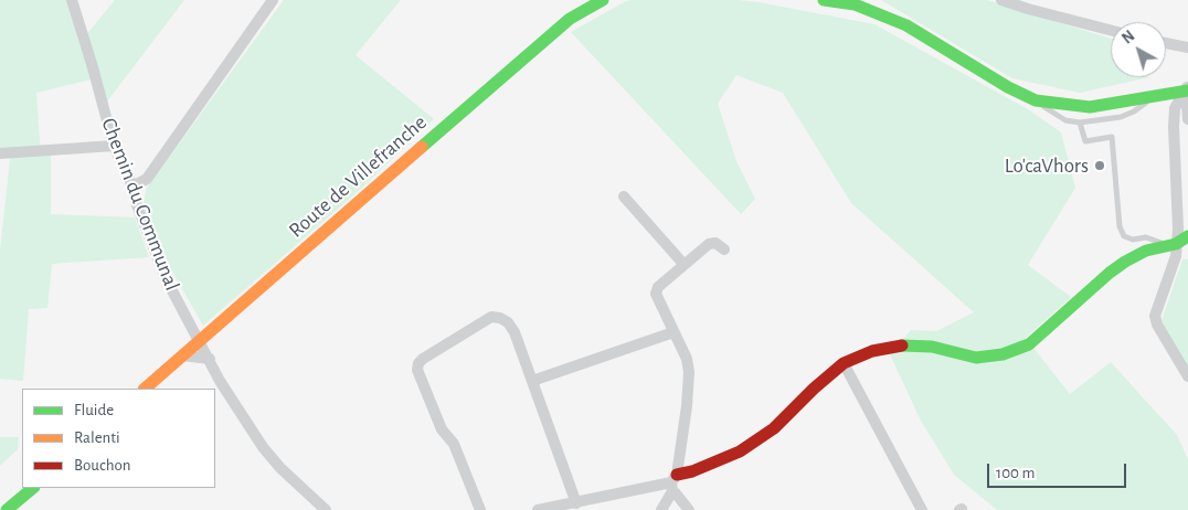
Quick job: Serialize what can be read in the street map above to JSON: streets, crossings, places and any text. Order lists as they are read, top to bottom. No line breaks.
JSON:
{"streets":{"main road":["Route de Villefranche"],"street":["Chemin du Communal"]},"crossings":[["Route de Villefranche","Chemin du Communal"]],"places":["Lo'caVhors"],"legend":["Fluide","Ralenti","Bouchon"],"scale_bar":"100 m","north":"top left"}
